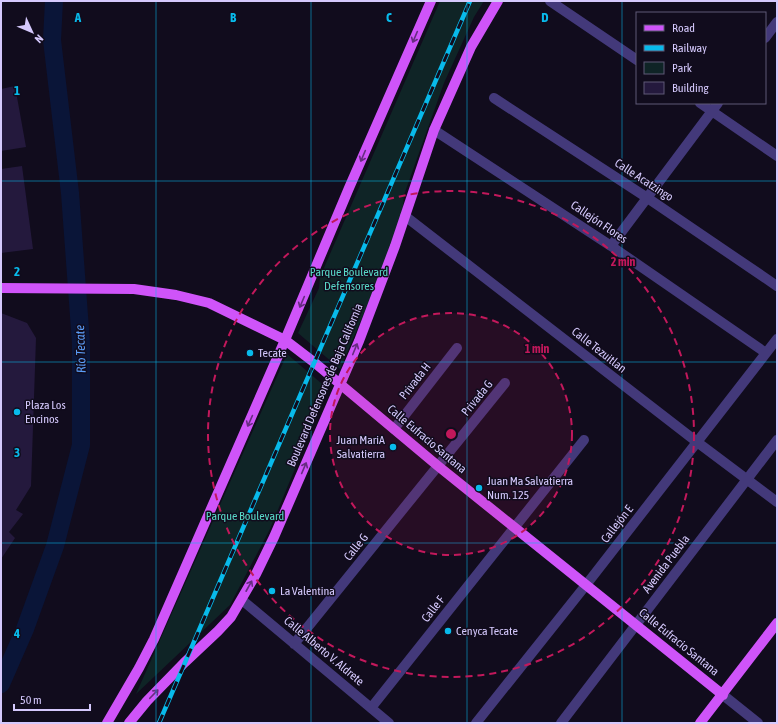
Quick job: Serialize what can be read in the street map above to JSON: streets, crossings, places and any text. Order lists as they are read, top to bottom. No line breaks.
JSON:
{"streets":{"main road":["Boulevard Defensores de Baja California","Calle Eufracio Santana"],"street":["Calle Acatzingo","Callejón Flores","Calle Tezuitlan","Privada H","Privada G","Callejón E","Calle G","Avenida Puebla","Calle F","Calle Alberto V. Aldrete"]},"crossings":[["Callejón Flores","Boulevard Defensores de Baja California"],["Callejón Flores","Callejón E"],["Calle Tezuitlan","Boulevard Defensores de Baja California"],["Calle Tezuitlan","Callejón E"],["Calle Tezuitlan","Avenida Puebla"],["Privada H","Calle Eufracio Santana"],["Boulevard Defensores de Baja California","Calle Eufracio Santana"],["Boulevard Defensores de Baja California","Calle Alberto V. Aldrete"],["Privada G","Calle Eufracio Santana"],["Privada G","Calle G"],["Calle Eufracio Santana","Callejón E"],["Calle Eufracio Santana","Calle G"],["Calle Eufracio Santana","Avenida Puebla"],["Calle Eufracio Santana","Calle F"],["Calle G","Calle Alberto V. Aldrete"],["Calle F","Calle Alberto V. Aldrete"]],"water":["Río Tecate"],"parks":["Parque Boulevard Defensores","Parque Boulevard"],"places":["Tecate","Plaza Los Encinos","Juan MariA Salvatierra","Juan Ma Salvatierra Num. 125","La Valentina","Cenyca Tecate"],"legend":["Road","Railway","Park","Building"],"scale_bar":"50 m","north":"bottom right","grid":{"columns":["A","B","C","D"],"rows":["1","2","3","4"]},"rings":["2 min","1 min"]}
